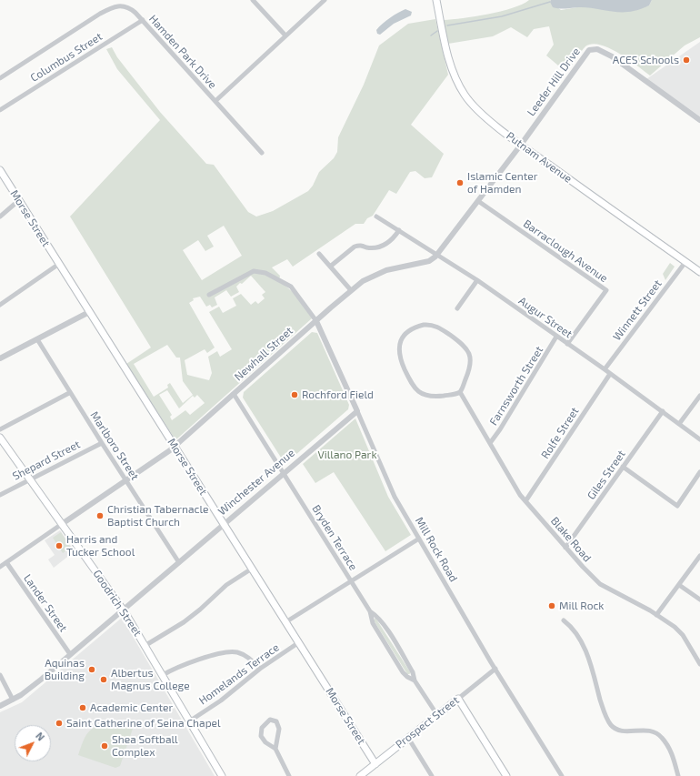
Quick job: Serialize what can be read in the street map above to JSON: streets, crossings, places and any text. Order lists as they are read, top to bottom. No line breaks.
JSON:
{"streets":{"main road":["Putnam Avenue","Morse Street","Goodrich Street","Prospect Street"],"street":["Hamden Park Drive","Columbus Street","Leeder Hill Drive","Barraclough Avenue","Winnett Street","Augur Street","Newhall Street","Farnsworth Street","Rolfe Street","Marlboro Street","Shepard Street","Giles Street","Winchester Avenue","Bryden Terrace","Blake Road","Mill Rock Road","Lander Street","Homelands Terrace"]},"crossings":[["Hamden Park Drive","Columbus Street"],["Leeder Hill Drive","Putnam Avenue"],["Leeder Hill Drive","Newhall Street"],["Putnam Avenue","Winnett Street"],["Putnam Avenue","Newhall Street"],["Morse Street","Newhall Street"],["Morse Street","Winchester Avenue"],["Morse Street","Homelands Terrace"],["Morse Street","Prospect Street"],["Barraclough Avenue","Augur Street"],["Barraclough Avenue","Newhall Street"],["Winnett Street","Augur Street"],["Augur Street","Newhall Street"],["Augur Street","Farnsworth Street"],["Augur Street","Rolfe Street"],["Augur Street","Giles Street"],["Newhall Street","Marlboro Street"],["Newhall Street","Bryden Terrace"],["Newhall Street","Mill Rock Road"],["Newhall Street","Lander Street"],["Newhall Street","Goodrich Street"],["Farnsworth Street","Blake Road"],["Rolfe Street","Blake Road"],["Marlboro Street","Shepard Street"],["Marlboro Street","Winchester Avenue"],["Shepard Street","Goodrich Street"],["Giles Street","Blake Road"],["Winchester Avenue","Bryden Terrace"],["Winchester Avenue","Mill Rock Road"],["Winchester Avenue","Lander Street"],["Winchester Avenue","Goodrich Street"],["Bryden Terrace","Prospect Street"],["Mill Rock Road","Prospect Street"],["Goodrich Street","Homelands Terrace"]],"parks":["Villano Park"],"places":["ACES Schools","Islamic Center of Hamden","Rochford Field","Christian Tabernacle Baptist Church","Harris and Tucker School","Mill Rock","Aquinas Building","Albertus Magnus College","Academic Center","Saint Catherine of Seina Chapel","Shea Softball Complex"],"north":"top right"}
